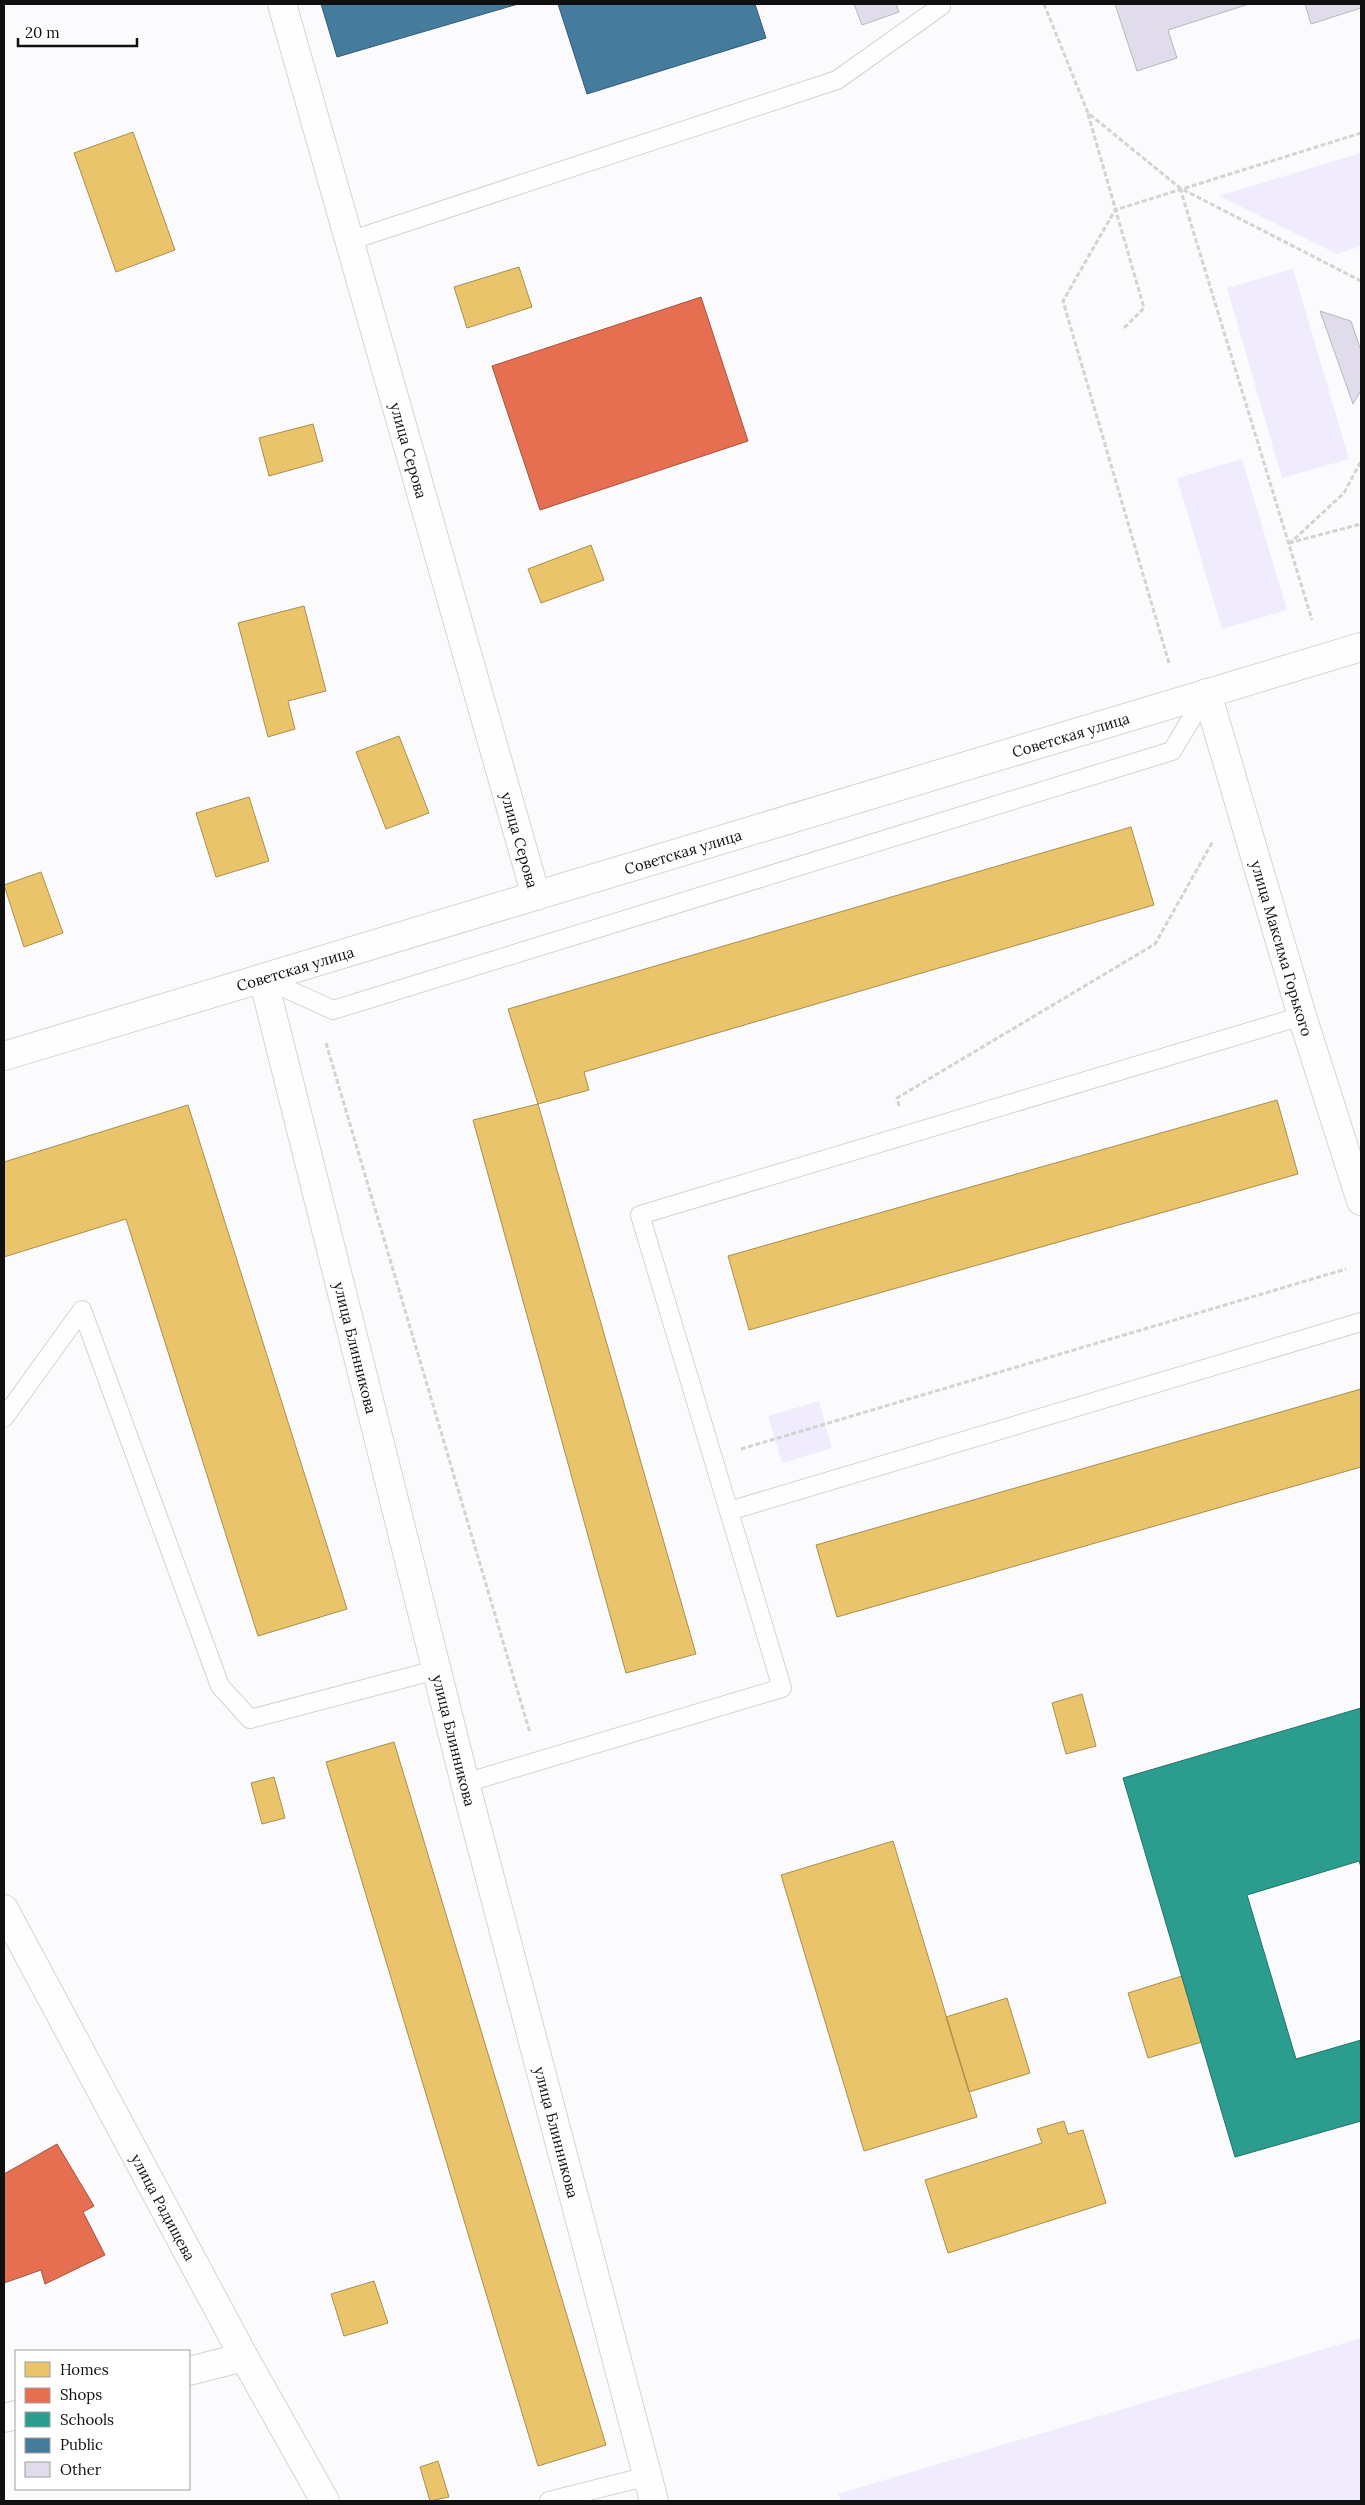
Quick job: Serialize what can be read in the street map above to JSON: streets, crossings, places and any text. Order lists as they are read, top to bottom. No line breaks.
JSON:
{"streets":{"street":["улица Серова","Советская улица","улица Максима Горького","улица Блинникова","улица Радищева"]},"crossings":[["улица Серова","Советская улица"],["Советская улица","улица Максима Горького"],["Советская улица","улица Блинникова"]],"legend":["Homes","Shops","Schools","Public","Other"],"scale_bar":"20 m"}
